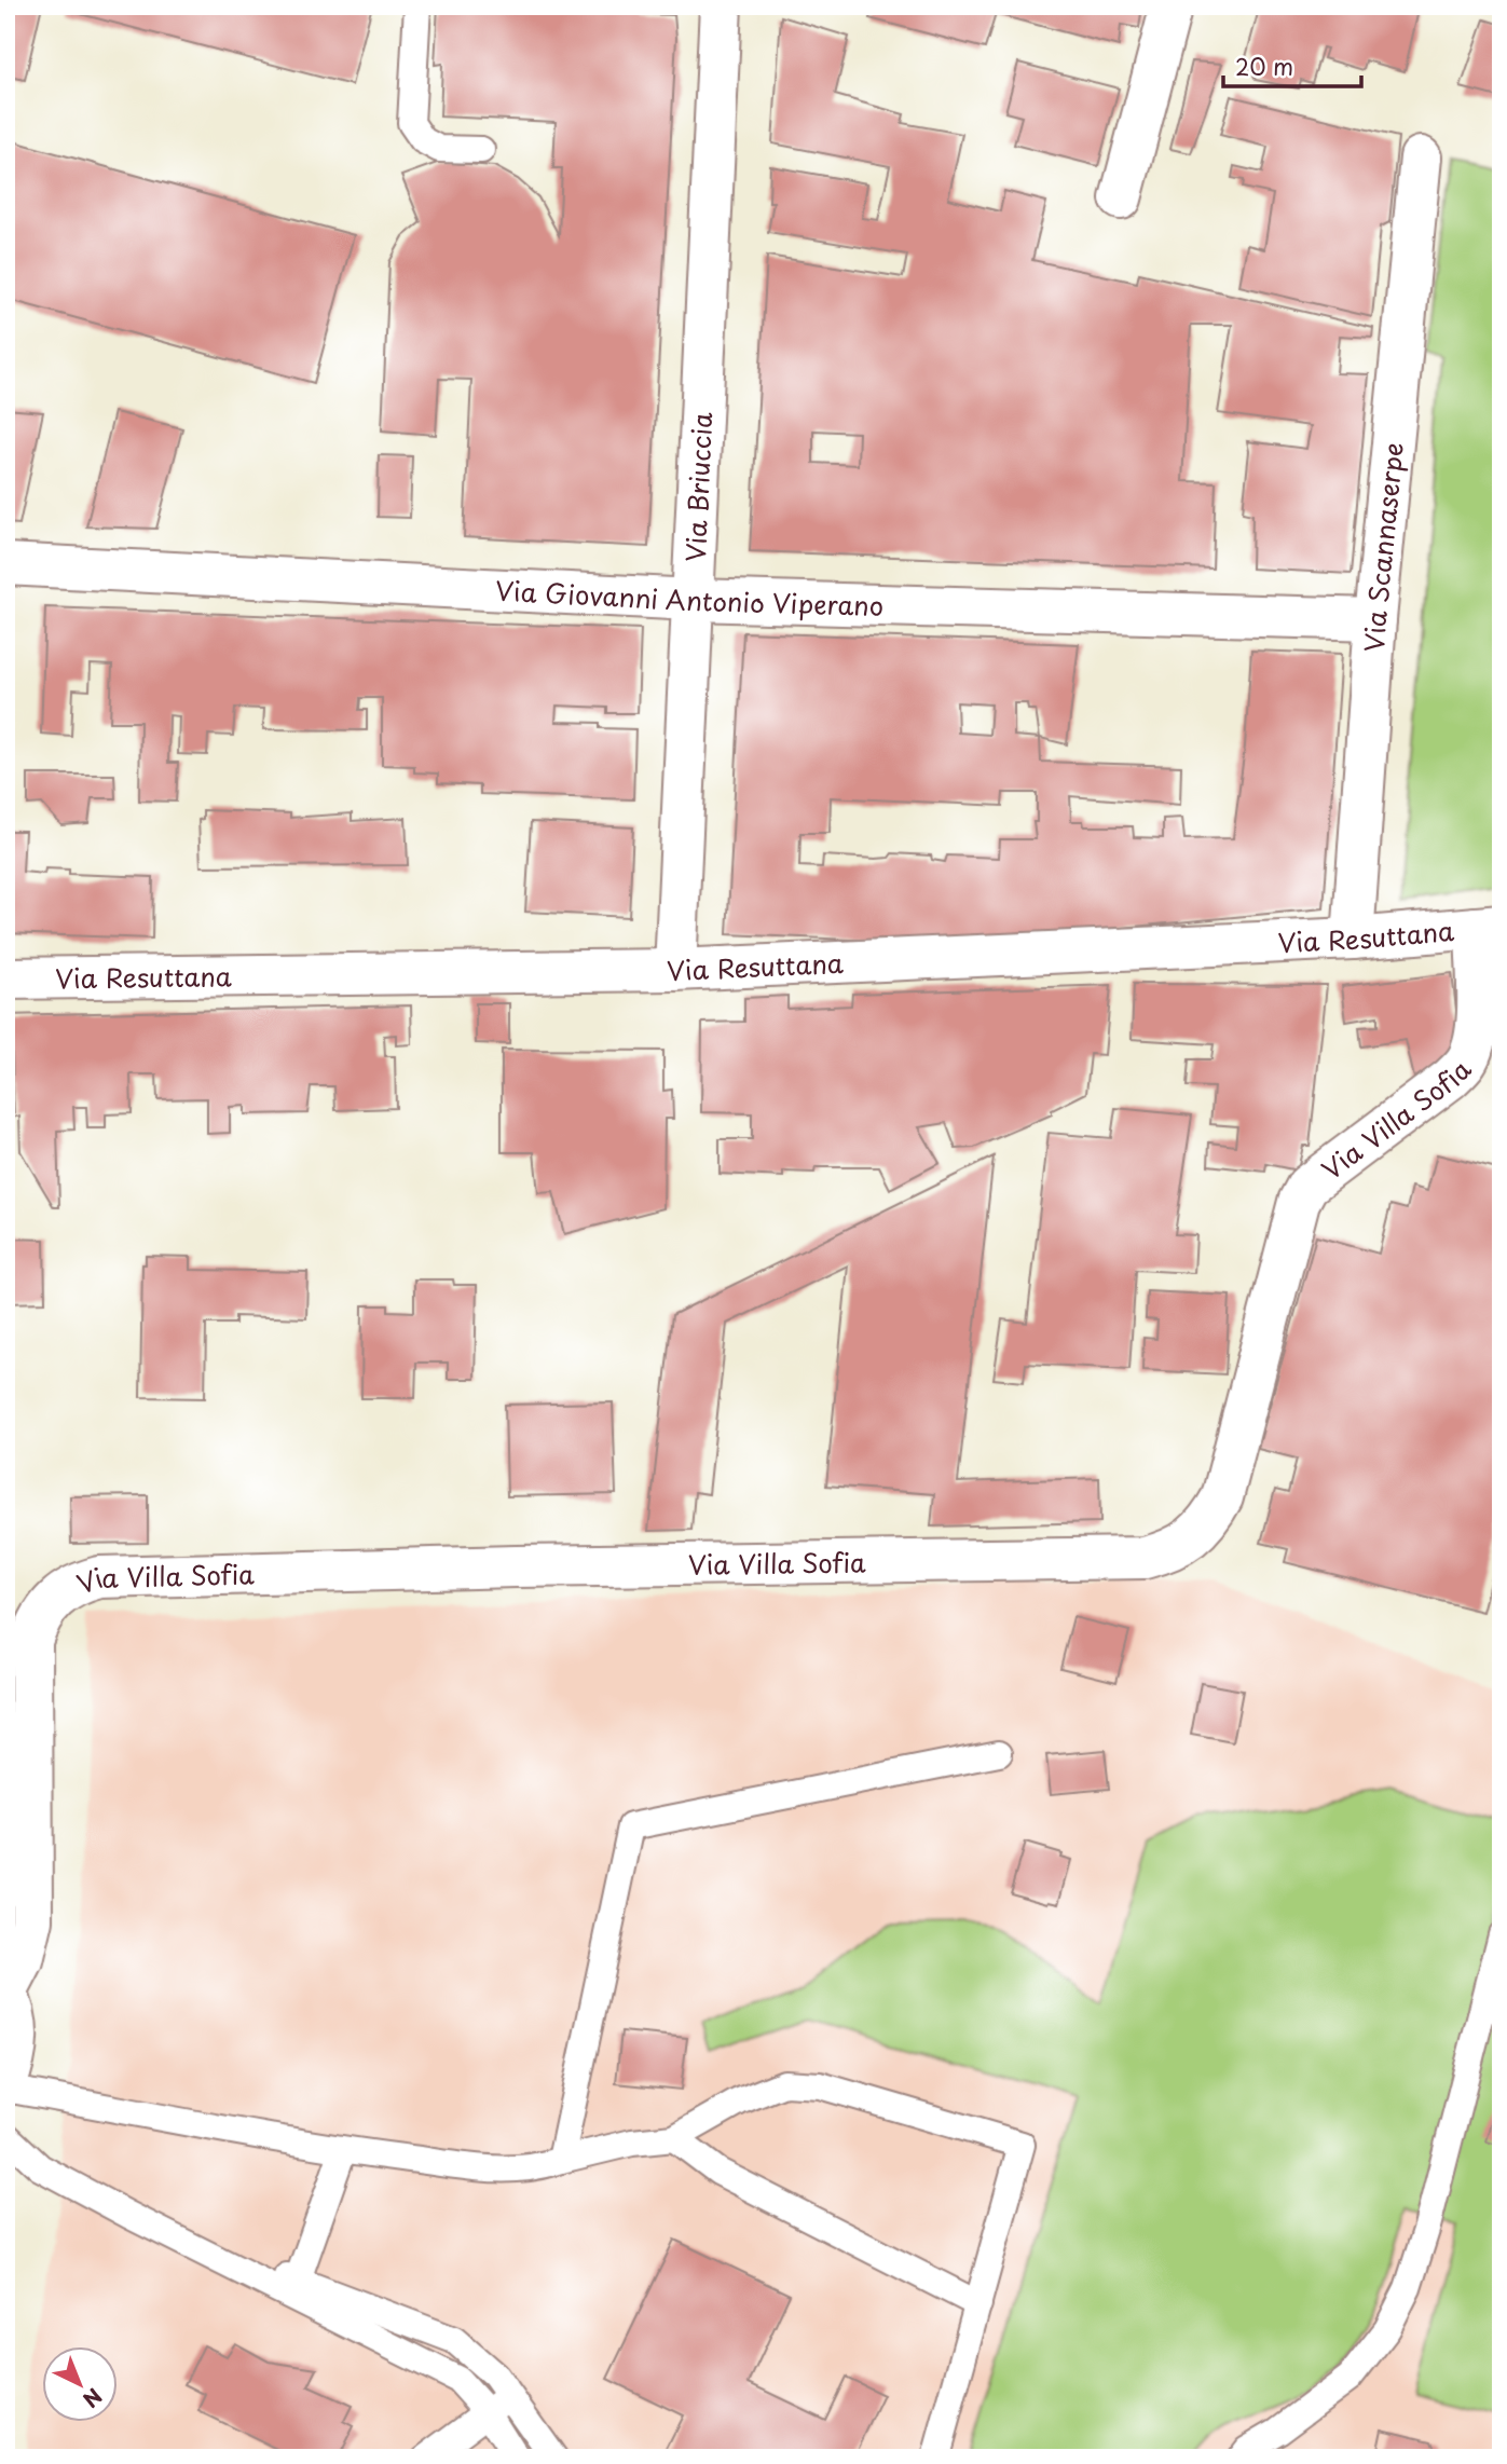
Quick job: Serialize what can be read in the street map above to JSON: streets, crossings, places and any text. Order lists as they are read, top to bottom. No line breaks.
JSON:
{"streets":{"street":["Via Briuccia","Via Scannaserpe","Via Giovanni Antonio Viperano","Via Resuttana","Via Villa Sofia"]},"crossings":[["Via Briuccia","Via Giovanni Antonio Viperano"],["Via Briuccia","Via Resuttana"],["Via Scannaserpe","Via Giovanni Antonio Viperano"],["Via Scannaserpe","Via Resuttana"],["Via Resuttana","Via Villa Sofia"]],"scale_bar":"20 m","north":"bottom right"}
